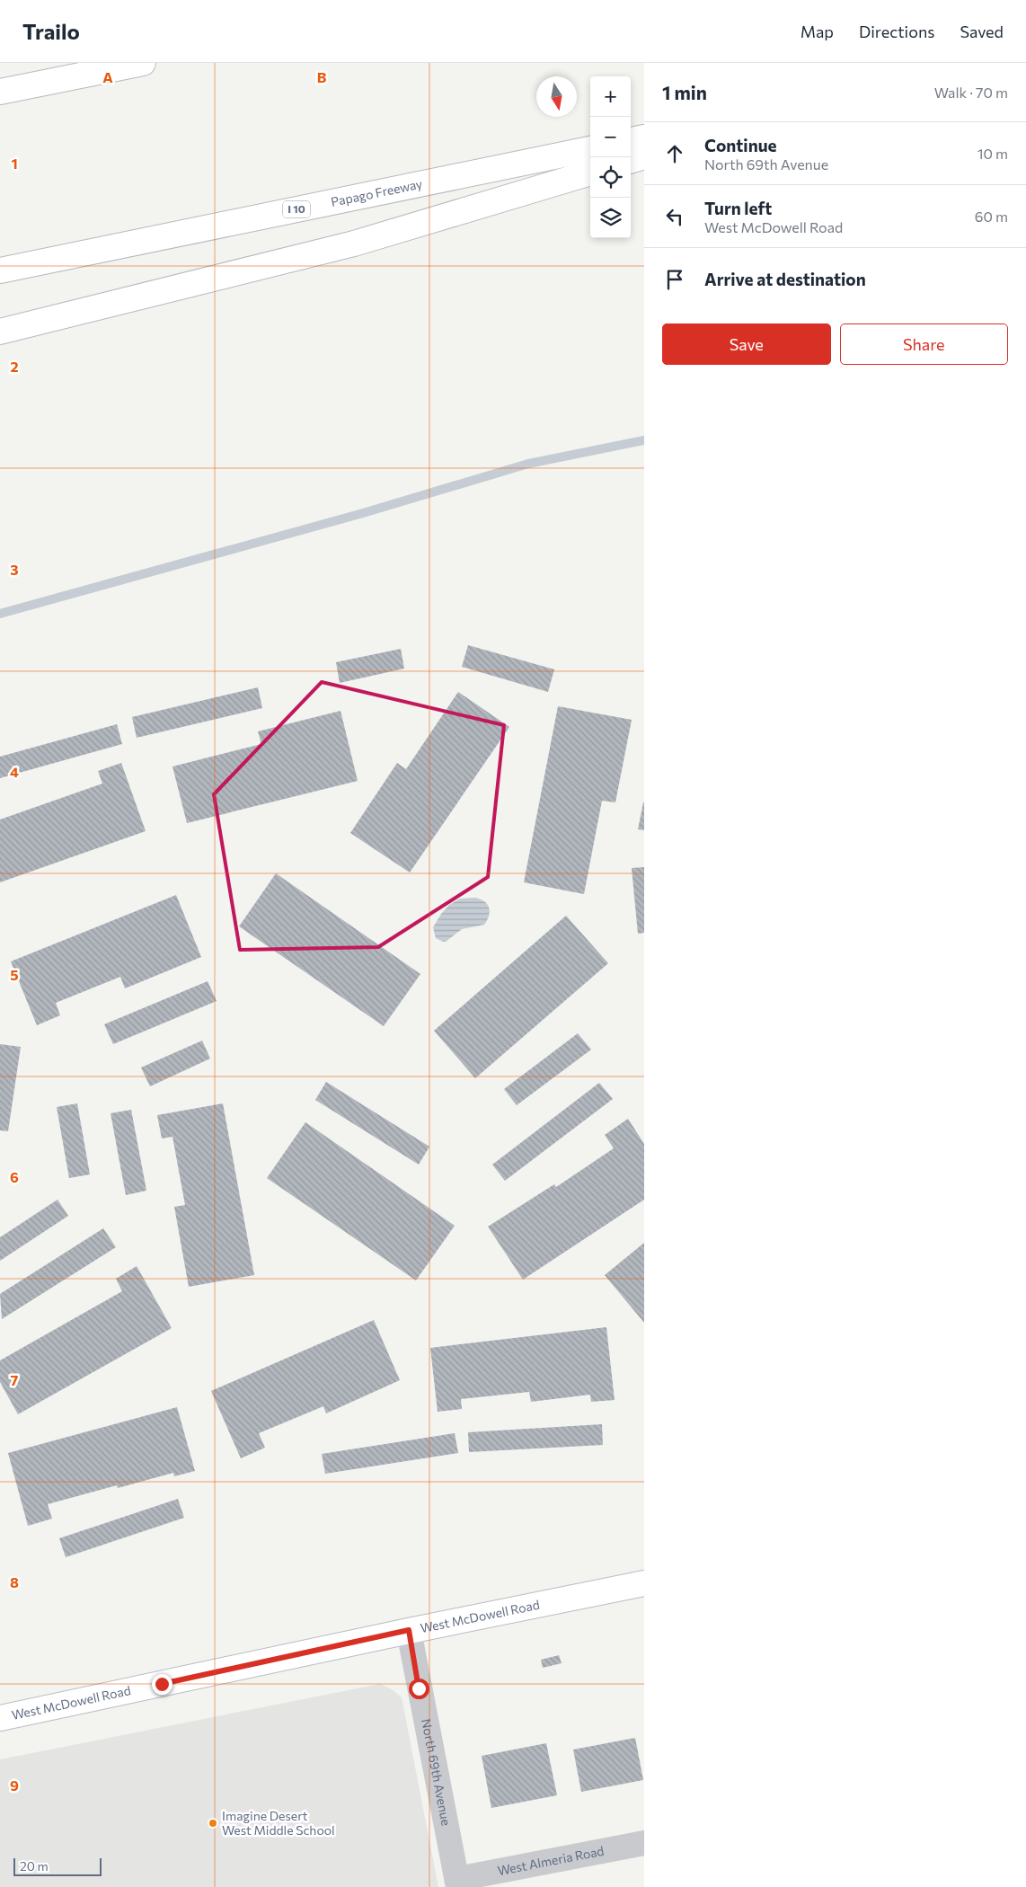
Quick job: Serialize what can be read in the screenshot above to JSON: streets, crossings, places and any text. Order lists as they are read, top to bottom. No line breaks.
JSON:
{"streets":{"main road":["Papago Freeway","I 10","West McDowell Road"],"street":["North 69th Avenue","West Almeria Road"]},"crossings":[["West McDowell Road","North 69th Avenue"],["North 69th Avenue","West Almeria Road"]],"places":["Imagine Desert West Middle School"],"scale_bar":"20 m","north":"bottom","page":{"header":"Trailo","nav":["Map","Directions","Saved"],"heading":["1 min","Walk · 70 m"],"map_buttons":["+","−"],"list":[["Continue","North 69th Avenue","10 m"],["Turn left","West McDowell Road","60 m"],"Arrive at destination"],"buttons":["Save","Share"],"scale":"20 m"},"grid":{"columns":["A","B"],"rows":["1","2","3","4","5","6","7","8","9"]}}
